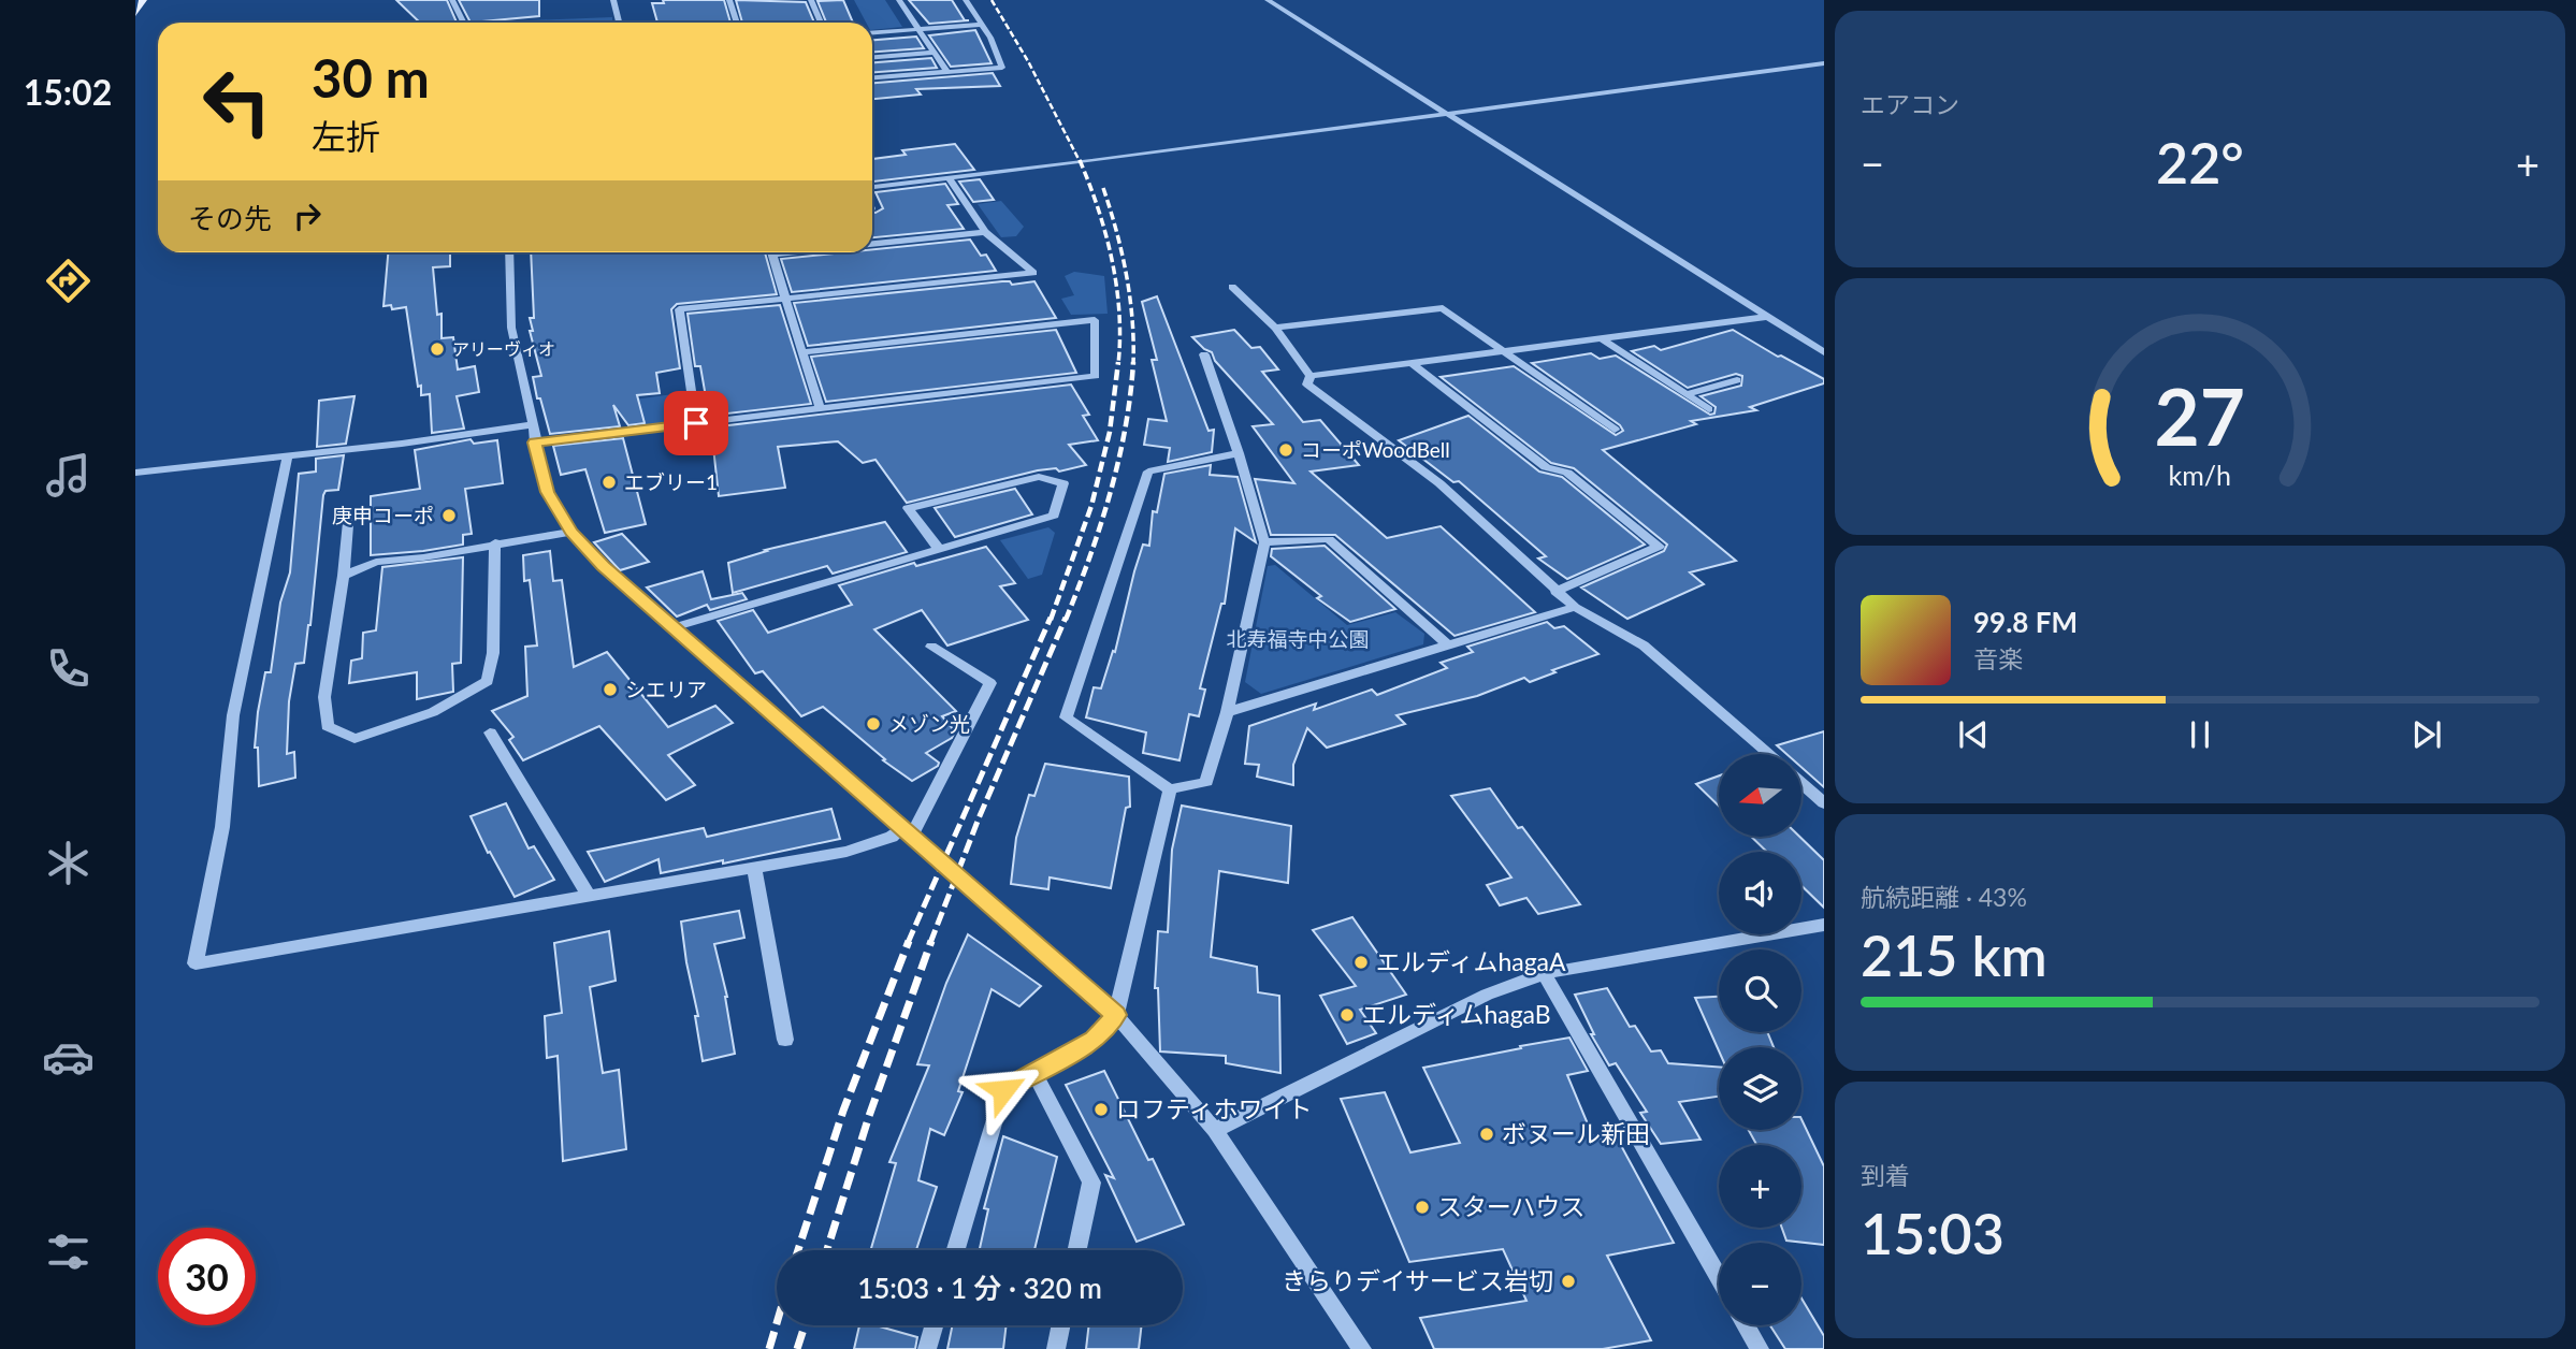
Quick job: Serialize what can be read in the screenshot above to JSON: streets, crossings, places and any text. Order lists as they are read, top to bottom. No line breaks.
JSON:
{"parks":["北寿福寺中公園"],"places":["アリーヴィオ","コーポWoodBell","エブリー1","庚申コーポ","シエリア","メゾン光","エルディムhagaA","エルディムhagaB","ロフティホワイト","ボヌール新田","スターハウス","きらりデイサービス岩切"],"north":"left","page":{"tabs":"15:02","tile":["エアコン",["航続距離 · 43%","215 km"],["到着","15:03"]],"turn":["30 m","左折"],"heat":["−","22°","+"],"then":"その先","song":["99.8 FM","音楽"],"map_buttons":["+","−"],"limit":"30","trip":"15:03 · 1 分 · 320 m","gauge":["27","km/h"]}}
